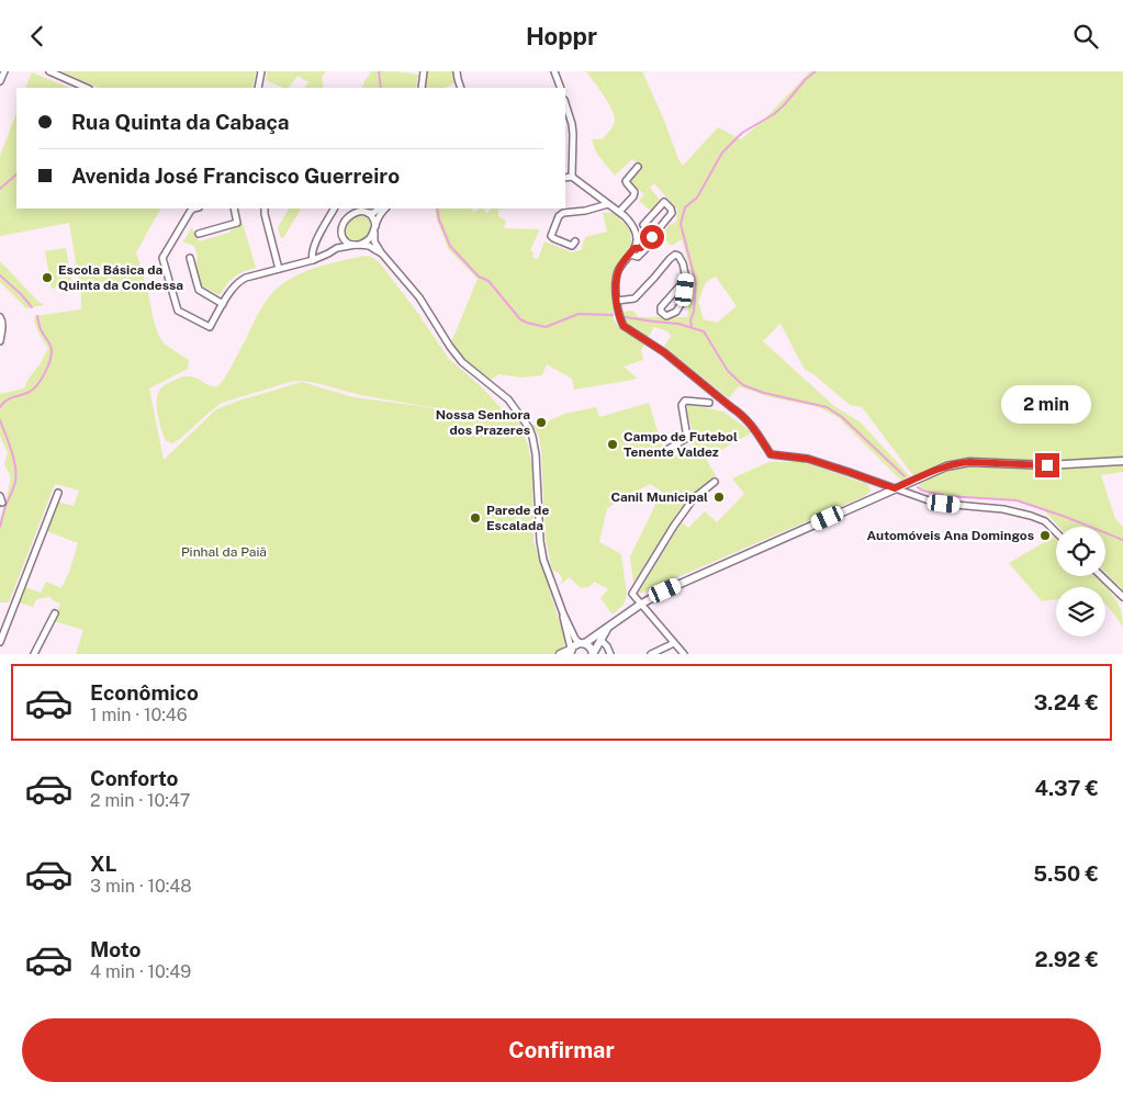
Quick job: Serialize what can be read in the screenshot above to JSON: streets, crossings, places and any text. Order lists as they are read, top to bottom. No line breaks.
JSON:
{"parks":["Pinhal da Paiã"],"places":["Escola Básica da Quinta da Condessa","Nossa Senhora dos Prazeres","Campo de Futebol Tenente Valdez","Canil Municipal","Parede de Escalada","Automóveis Ana Domingos"],"page":{"header":"Hoppr","banner":["Rua Quinta da Cabaça","Avenida José Francisco Guerreiro"],"bubble":"2 min","list":[{"name":"Econômico","note":"1 min · 10:46","value":"3.24 €"},{"name":"Conforto","note":"2 min · 10:47","value":"4.37 €"},{"name":"XL","note":"3 min · 10:48","value":"5.50 €"},{"name":"Moto","note":"4 min · 10:49","value":"2.92 €"}],"buttons":"Confirmar"}}
